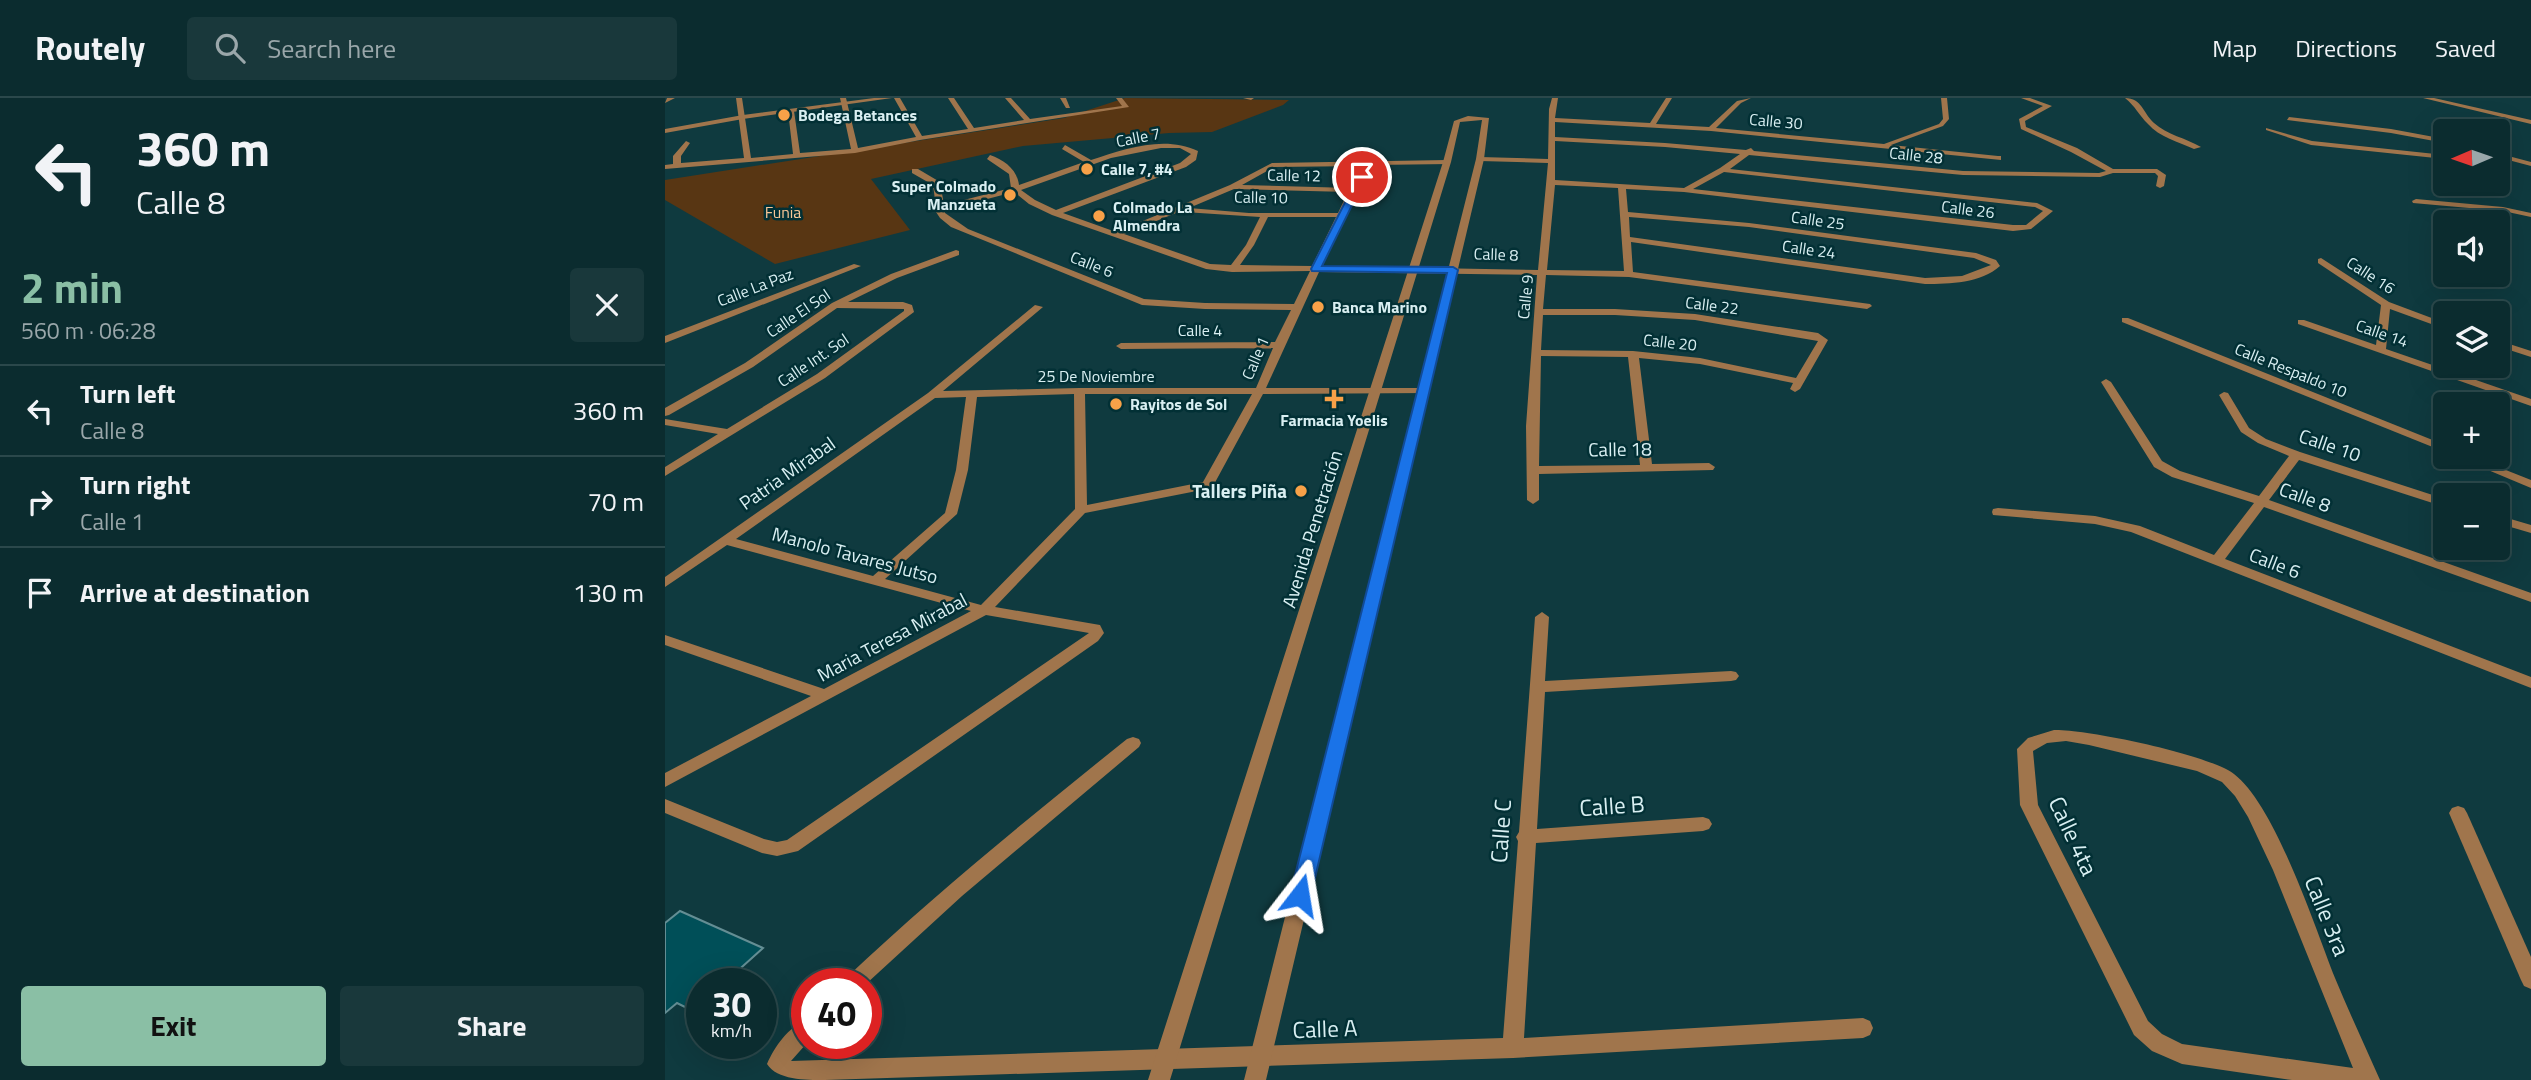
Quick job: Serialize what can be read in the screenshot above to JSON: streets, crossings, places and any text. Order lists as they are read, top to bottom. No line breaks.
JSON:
{"streets":{"street":["Calle 30","Calle 7","Calle 28","Calle 12","Calle 10","Calle 26","Calle 25","Calle 24","Calle 8","Calle 6","Calle 16","Calle La Paz","Calle 9","Calle 22","Calle El Sol","Calle 4","Calle 14","Calle 20","Calle 1","Calle Int. Sol","Calle Respaldo 10","25 De Noviembre","Calle 18","Patria Mirabal","Avenida Penetración","Manolo Tavares Jutso","Maria Teresa Mirabal","Calle B","Calle C","Calle 4ta","Calle 3ra","Calle A"]},"crossings":[["Calle 30","Calle 28"],["Calle 30","Calle 9"],["Calle 7","Calle 8"],["Calle 7","Calle 6"],["Calle 28","Calle 9"],["Calle 12","Calle 1"],["Calle 10","Calle 1"],["Calle 26","Calle 9"],["Calle 25","Calle 24"],["Calle 8","Calle 9"],["Calle 8","Calle 1"],["Calle 8","Avenida Penetración"],["Calle 6","Calle 1"],["Calle 9","Calle 22"],["Calle 9","Calle 20"],["Calle 9","Calle 18"],["Calle 22","Calle 20"],["Calle El Sol","Calle Int. Sol"],["Calle 4","Calle 1"],["Calle 1","25 De Noviembre"],["Calle 1","Maria Teresa Mirabal"],["25 De Noviembre","Patria Mirabal"],["25 De Noviembre","Avenida Penetración"],["Patria Mirabal","Manolo Tavares Jutso"],["Avenida Penetración","Calle A"],["Manolo Tavares Jutso","Maria Teresa Mirabal"],["Calle B","Calle C"],["Calle C","Calle A"],["Calle 4ta","Calle 3ra"]],"parks":["Funia"],"places":{"other":["Bodega Betances","Calle 7, #4","Super Colmado Manzueta","Colmado La Almendra","Banca Marino","Rayitos de Sol","Tallers Piña"],"health":["Farmacia Yoelis"]},"north":"left","page":{"header":"Routely","search":"Search here","nav":["Map","Directions","Saved"],"turn":["360 m","Calle 8"],"map_buttons":["+","−"],"heading":["2 min","560 m · 06:28"],"list":[{"name":"Turn left","note":"Calle 8","value":"360 m"},{"name":"Turn right","note":"Calle 1","value":"70 m"},{"name":"Arrive at destination","value":"130 m"}],"speed":"30 km/h","limit":"40","buttons":["Exit","Share"]}}
